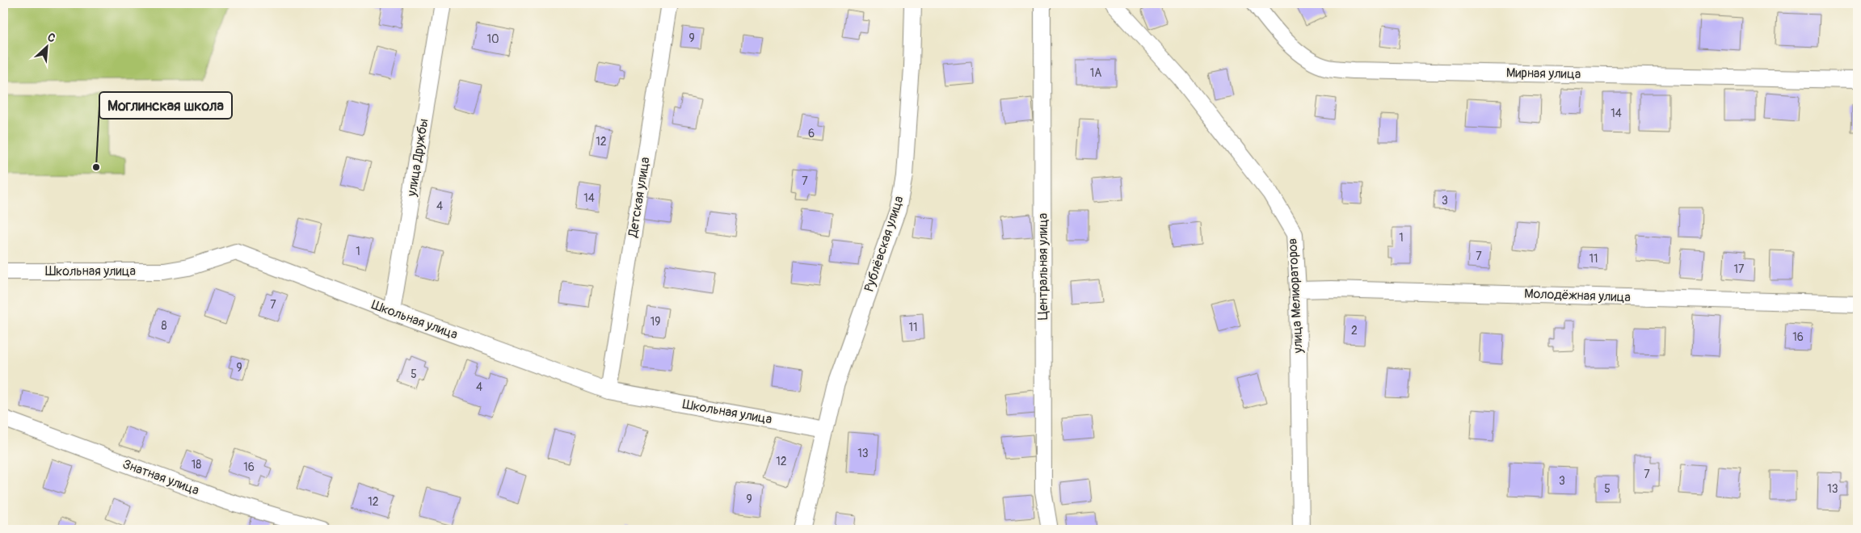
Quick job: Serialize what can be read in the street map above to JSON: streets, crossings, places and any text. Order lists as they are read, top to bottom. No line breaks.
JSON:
{"streets":{"street":["Мирная улица","улица Дружбы","Детская улица","Рублёвская улица","Центральная улица","Школьная улица","улица Мелиораторов","Молодёжная улица","Знатная улица"]},"crossings":[["улица Дружбы","Школьная улица"],["Детская улица","Школьная улица"],["Рублёвская улица","Школьная улица"],["улица Мелиораторов","Молодёжная улица"]],"places":["Моглинская школа"],"house_numbers":["9","10","1А","14","6","12","7","14","3","4","1","1","7","11","17","7","19","8","11","2","16","9","5","4","13","12","18","16","7","3","5","13","9","12"],"north":"top right"}
